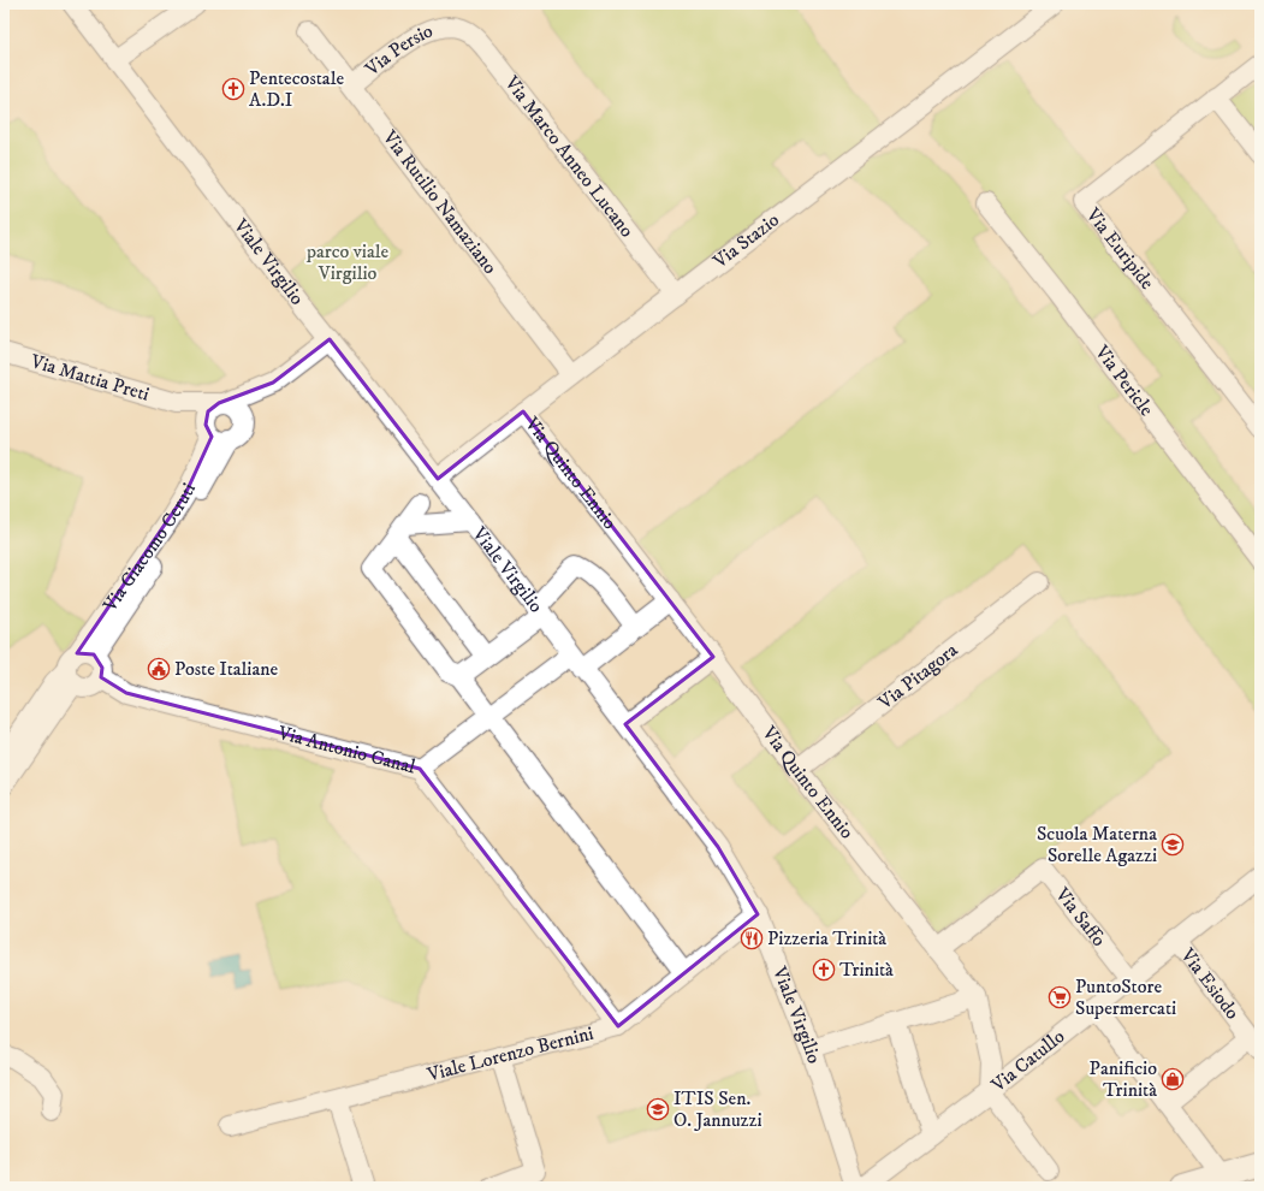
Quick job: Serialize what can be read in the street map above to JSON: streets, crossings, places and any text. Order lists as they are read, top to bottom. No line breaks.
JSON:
{"streets":{"street":["Via Persio","Via Marco Anneo Lucano","Via Rutilio Namaziano","Via Stazio","Via Euripide","Viale Virgilio","Via Mattia Preti","Via Pericle","Via Quinto Ennio","Via Giacomo Ceruti","Via Pitagora","Via Antonio Canal","Via Saffo","Via Esiodo","Viale Lorenzo Bernini","Via Catullo"]},"crossings":[["Via Persio","Via Marco Anneo Lucano"],["Via Persio","Via Rutilio Namaziano"],["Via Marco Anneo Lucano","Via Stazio"],["Via Rutilio Namaziano","Via Stazio"],["Via Stazio","Viale Virgilio"],["Via Stazio","Via Quinto Ennio"],["Viale Virgilio","Viale Lorenzo Bernini"],["Via Mattia Preti","Via Giacomo Ceruti"],["Via Quinto Ennio","Via Pitagora"],["Via Quinto Ennio","Via Saffo"],["Via Quinto Ennio","Via Catullo"],["Via Giacomo Ceruti","Via Antonio Canal"],["Via Antonio Canal","Viale Lorenzo Bernini"],["Via Saffo","Via Catullo"],["Via Esiodo","Via Catullo"]],"parks":["parco viale Virgilio"],"places":{"church":["Pentecostale A.D.I","Trinità"],"public building":["Poste Italiane"],"school or university":["Scuola Materna Sorelle Agazzi","ITIS Sen. O. Jannuzzi"],"restaurant":["Pizzeria Trinità"],"supermarket":["PuntoStore Supermercati"],"shop":["Panificio Trinità"]}}
